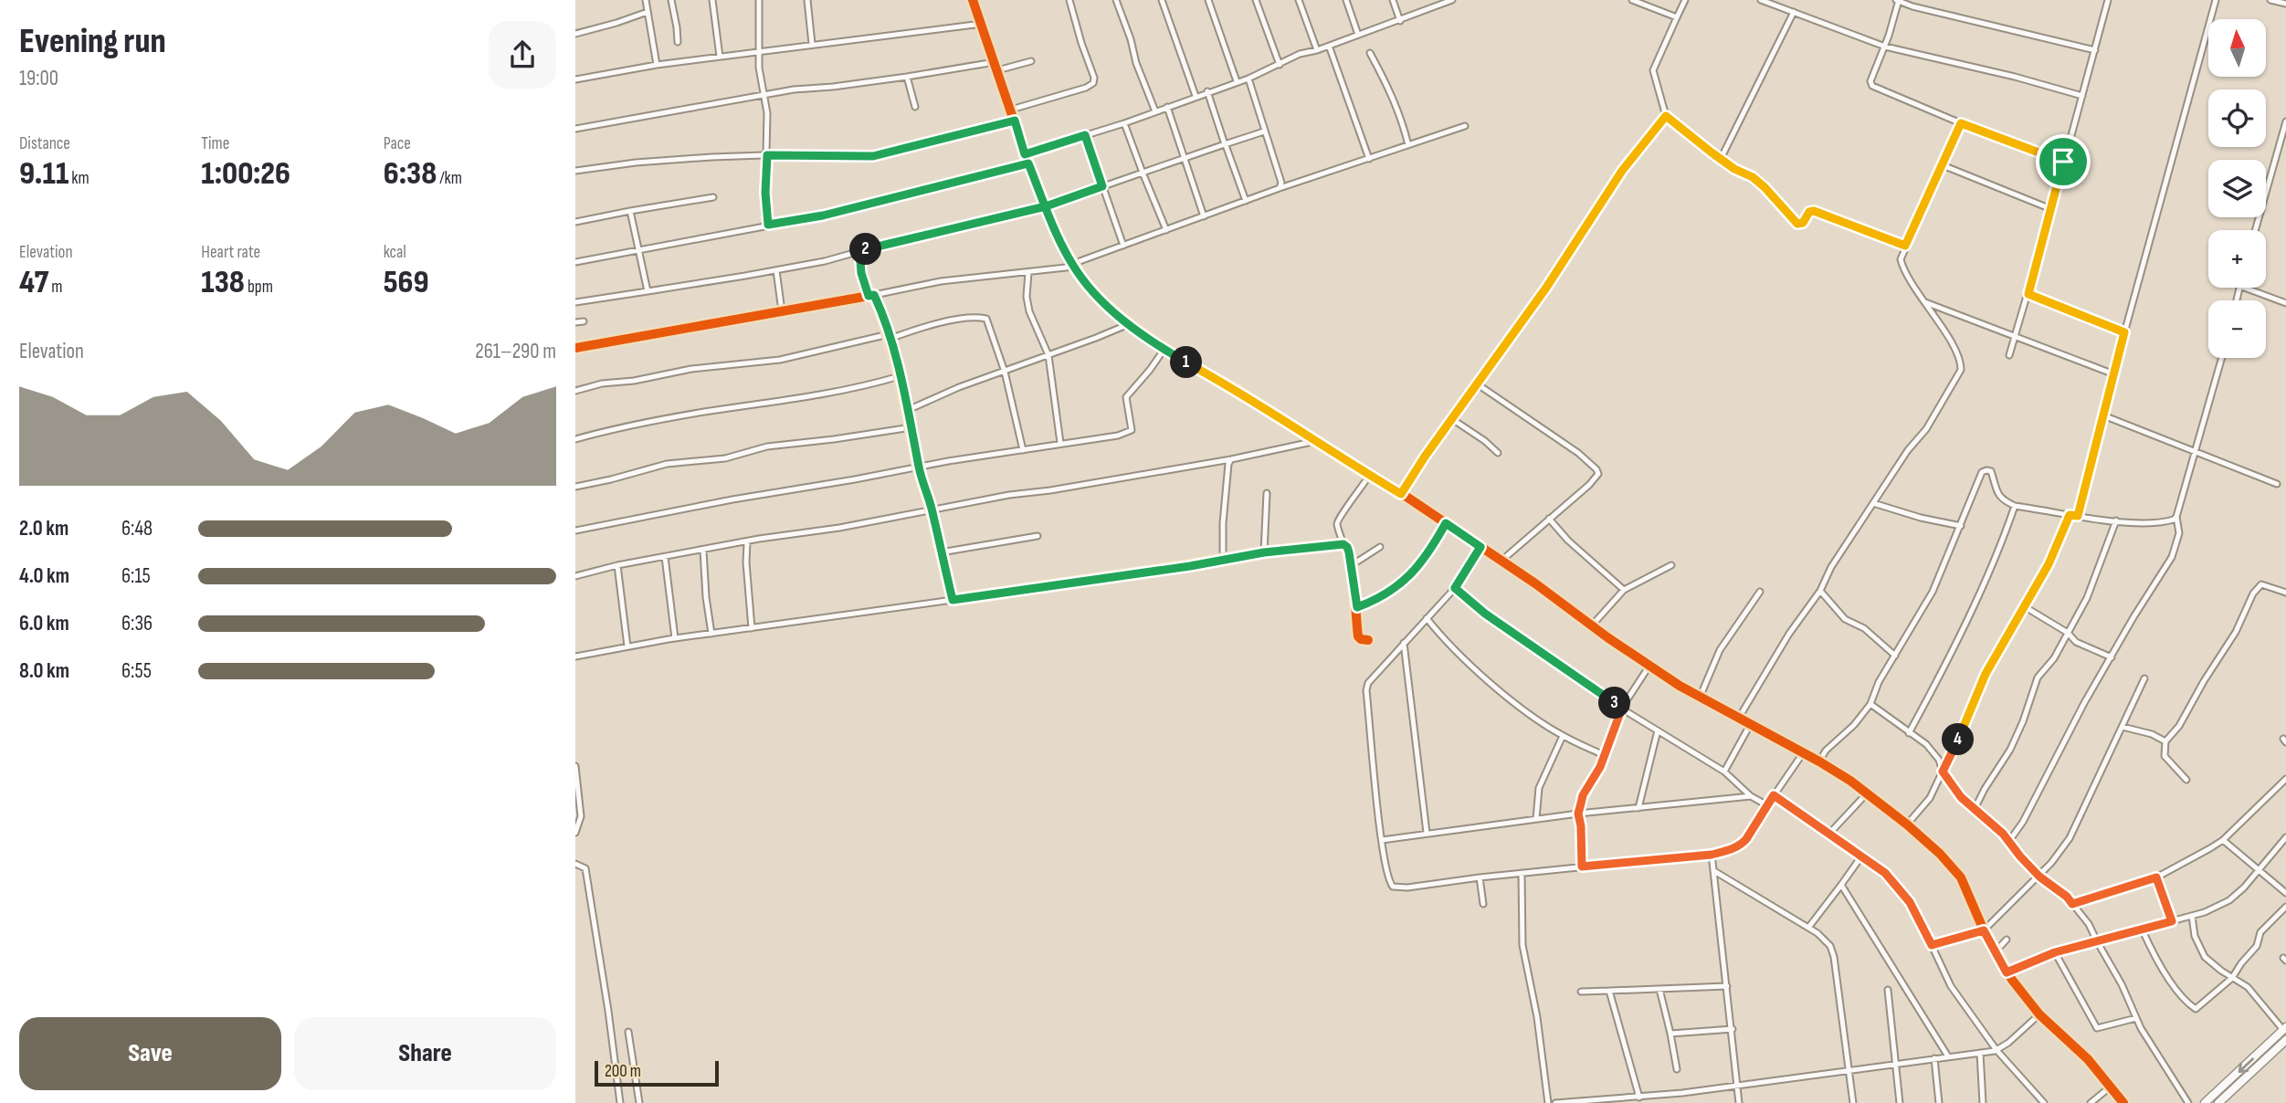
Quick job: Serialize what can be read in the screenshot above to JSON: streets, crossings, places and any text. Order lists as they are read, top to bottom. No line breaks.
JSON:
{"scale_bar":"200 m","north":"top","page":{"heading":["Evening run","19:00"],"map_buttons":["+","−"],"stats":[["Distance","9.11 km"],["Time","1:00:26"],["Pace","6:38 /km"],["Elevation","47 m"],["Heart rate","138 bpm"],["kcal","569"]],"pins":["2","1","3","4"],"chart":["Elevation","261–290 m"],"list":[{"name":"2.0 km","note":"6:48"},{"name":"4.0 km","note":"6:15"},{"name":"6.0 km","note":"6:36"},{"name":"8.0 km","note":"6:55"}],"buttons":["Save","Share"],"scale":"200 m"}}
